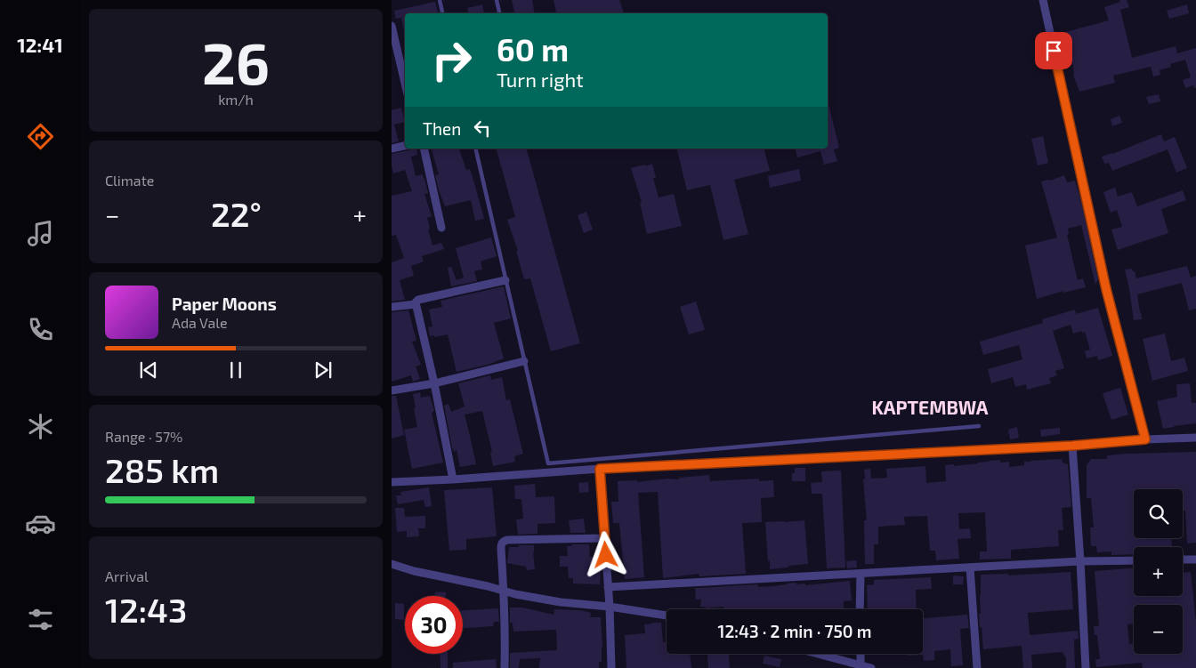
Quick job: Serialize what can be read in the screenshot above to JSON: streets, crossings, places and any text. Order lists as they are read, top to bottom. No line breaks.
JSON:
{"districts":["KAPTEMBWA"],"page":{"tabs":"12:41","tile":[["26","km/h"],"Climate",["Range · 57%","285 km"],["Arrival","12:43"]],"turn":["60 m","Turn right"],"then":"Then","heat":["−","22°","+"],"song":["Paper Moons","Ada Vale"],"map_buttons":["+","−"],"limit":"30","trip":"12:43 · 2 min · 750 m"}}
